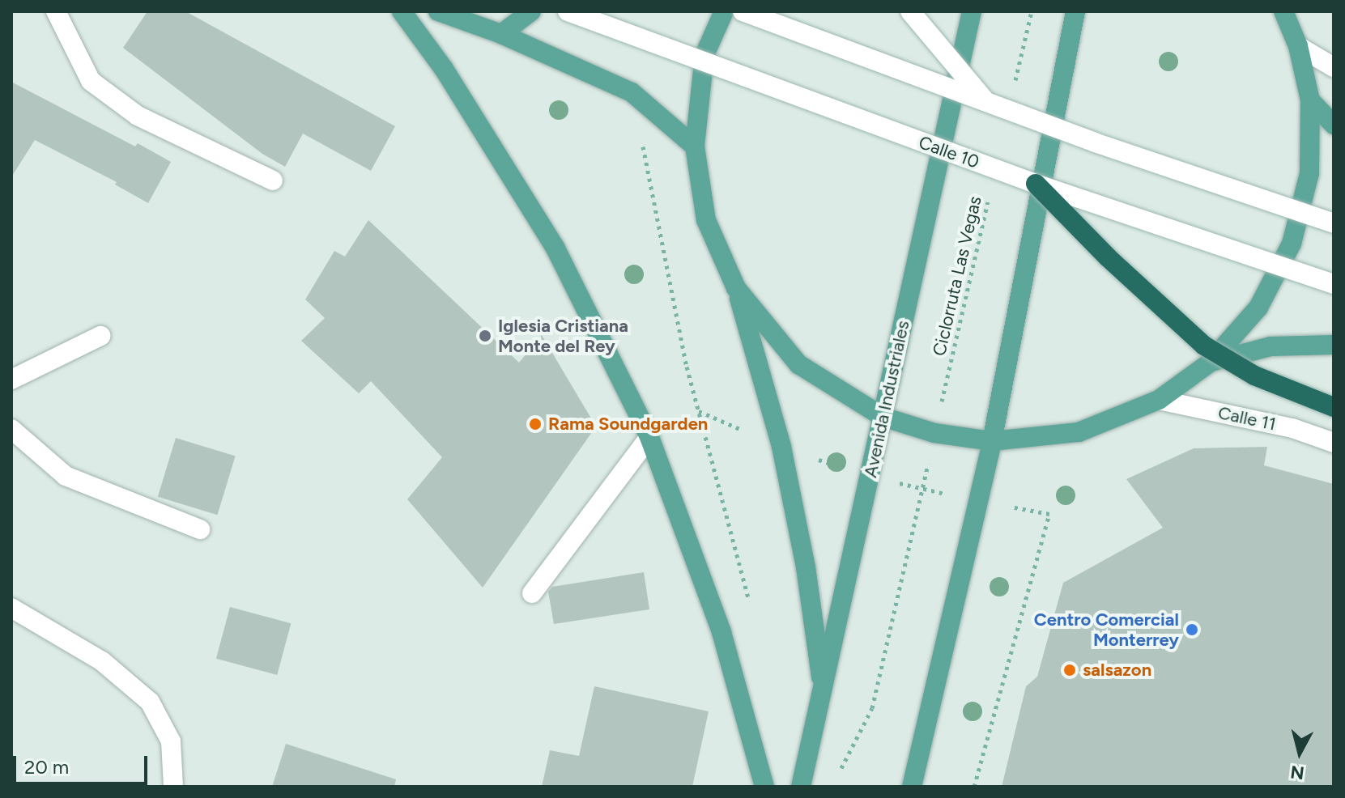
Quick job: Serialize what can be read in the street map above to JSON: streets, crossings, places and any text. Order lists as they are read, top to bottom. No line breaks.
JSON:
{"streets":{"main road":["Calle 10","Avenida Industriales","Calle 11"],"path":["Ciclorruta Las Vegas"]},"places":["Iglesia Cristiana Monte del Rey","Rama Soundgarden","Centro Comercial Monterrey","salsazon"],"scale_bar":"20 m","north":"bottom"}
